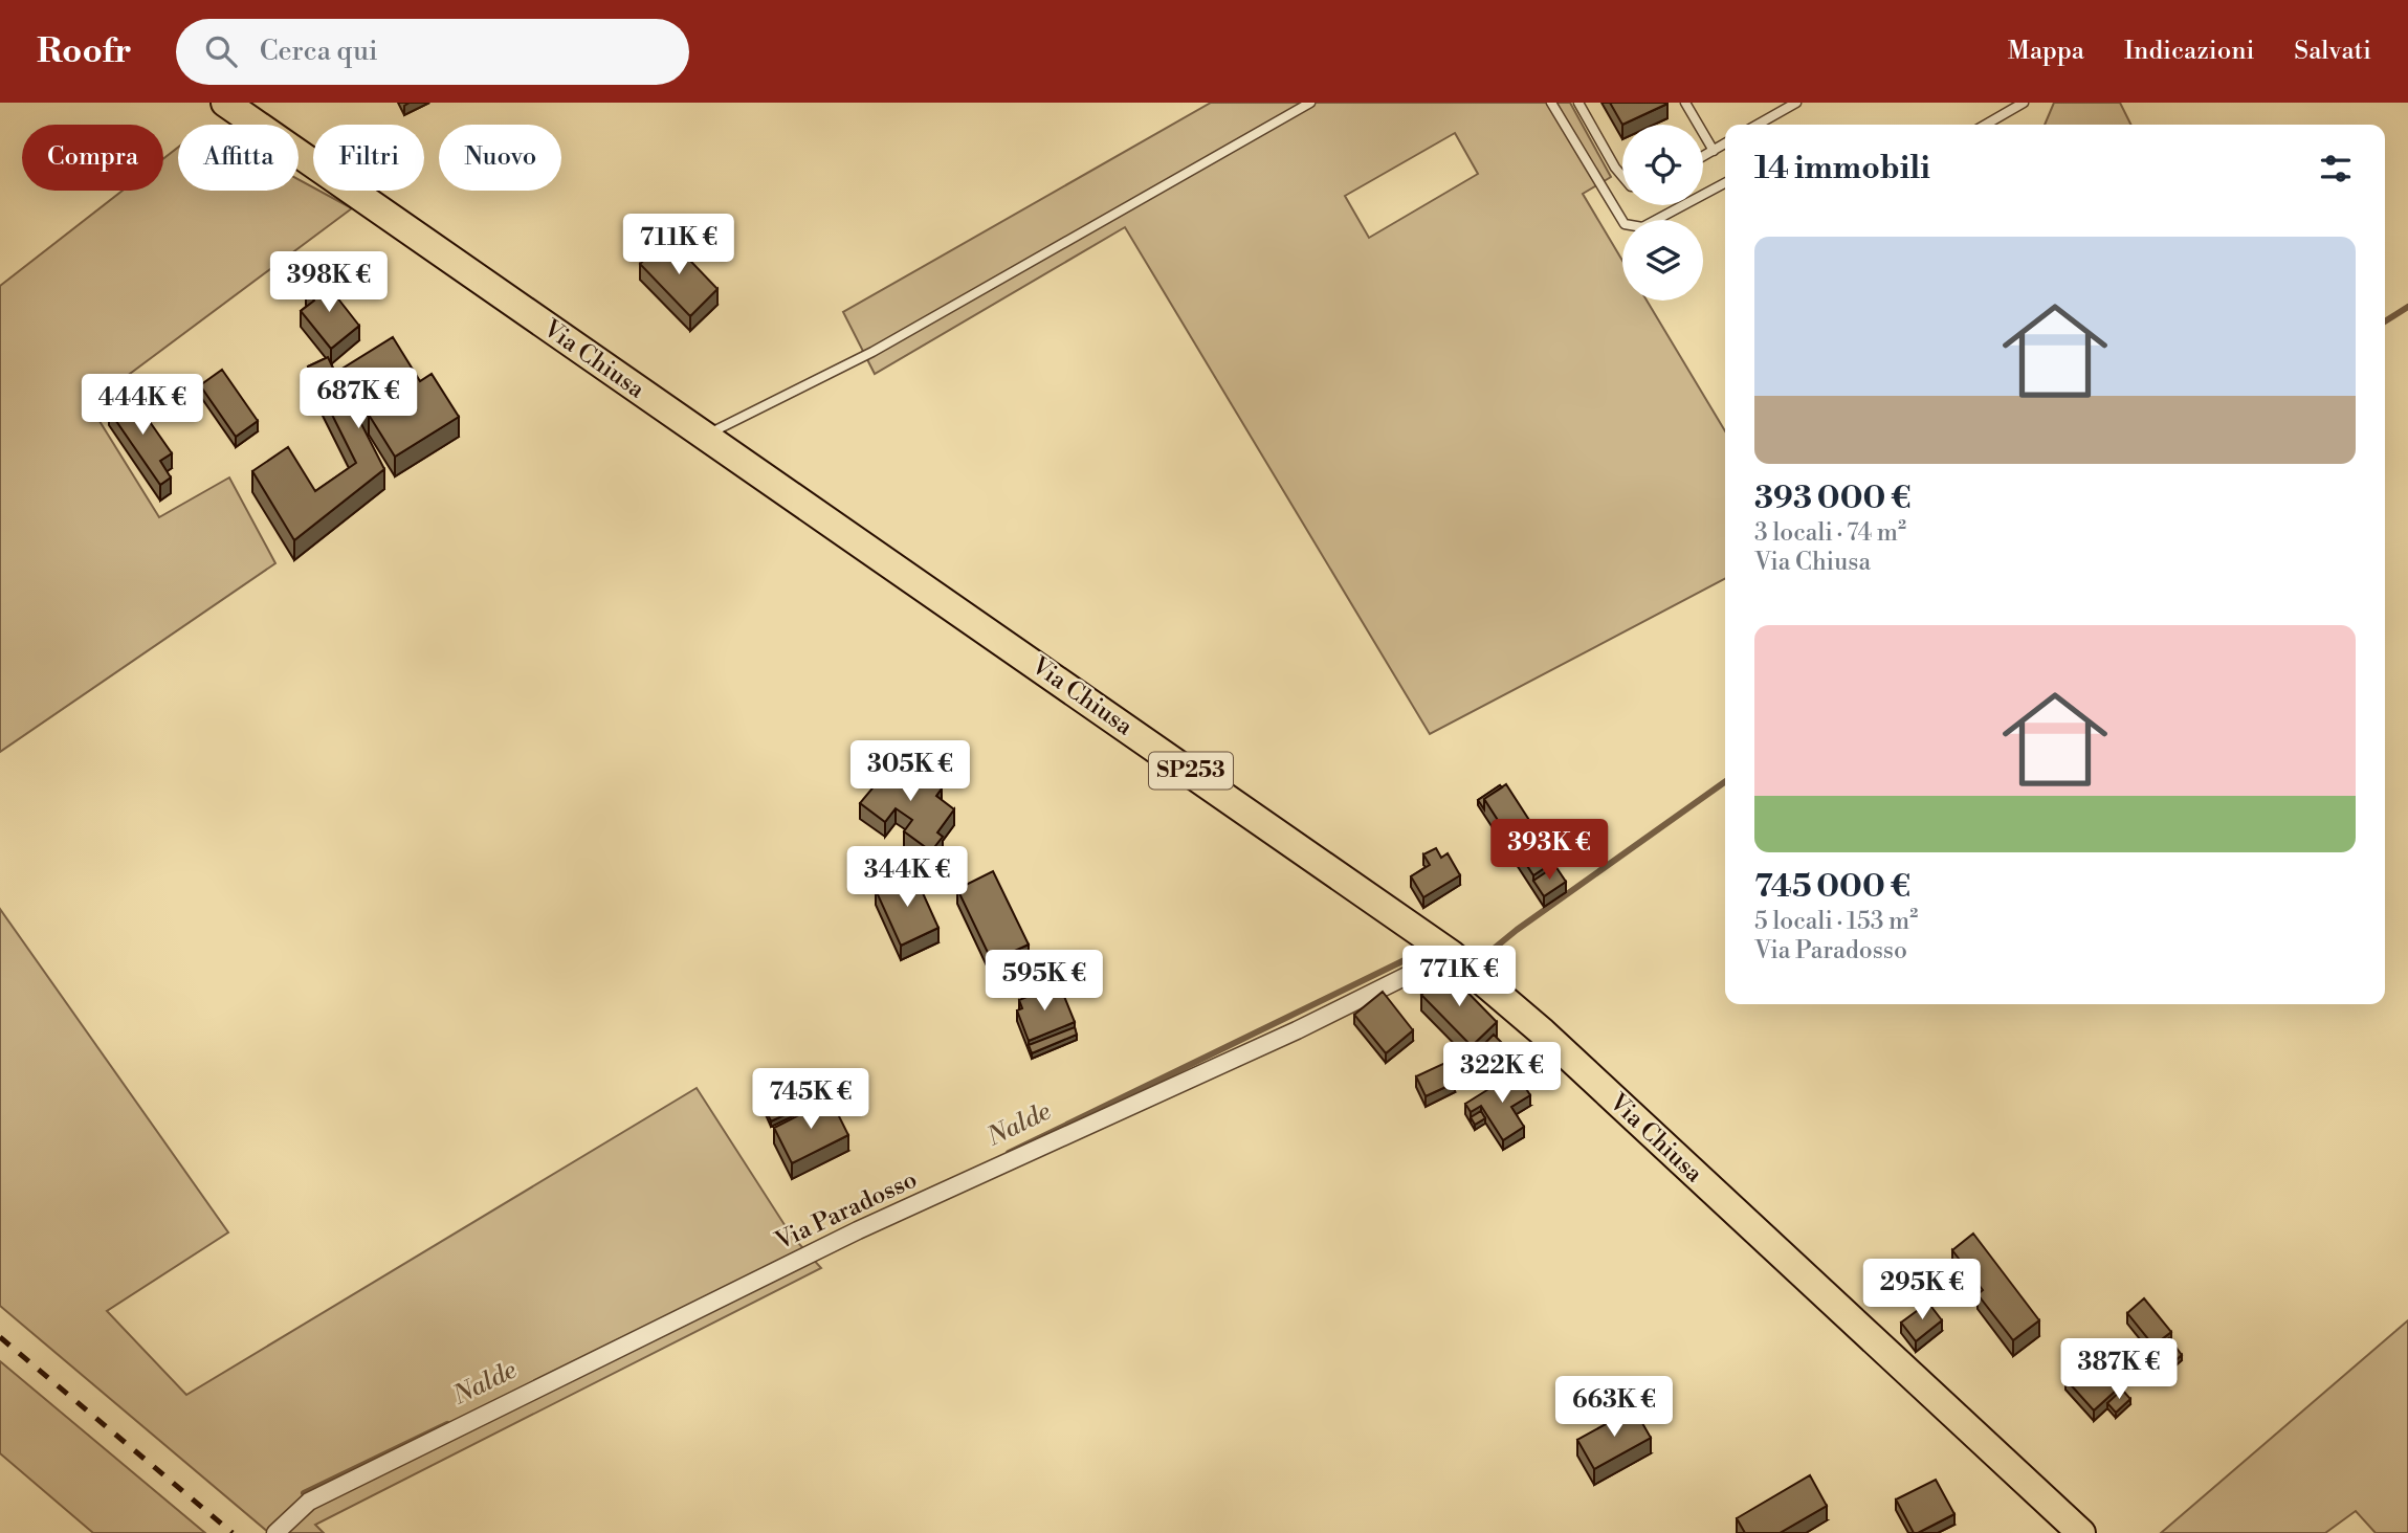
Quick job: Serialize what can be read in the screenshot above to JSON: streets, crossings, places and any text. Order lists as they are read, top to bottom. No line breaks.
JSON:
{"streets":{"main road":["Via Chiusa","SP253"],"street":["Via Paradosso"]},"crossings":[["Via Chiusa","Via Paradosso"]],"water":["Nalde"],"page":{"header":"Roofr","search":"Cerca qui","nav":["Mappa","Indicazioni","Salvati"],"chip":["Compra","Affitta","Filtri","Nuovo"],"heading":"14 immobili","list":[{"name":"393 000 €","note":"3 locali · 74 m² · Via Chiusa"},{"name":"745 000 €","note":"5 locali · 153 m² · Via Paradosso"}],"price":["711K €","398K €","687K €","444K €","305K €","393K €","344K €","771K €","595K €","322K €","745K €","295K €","387K €","663K €"]}}
